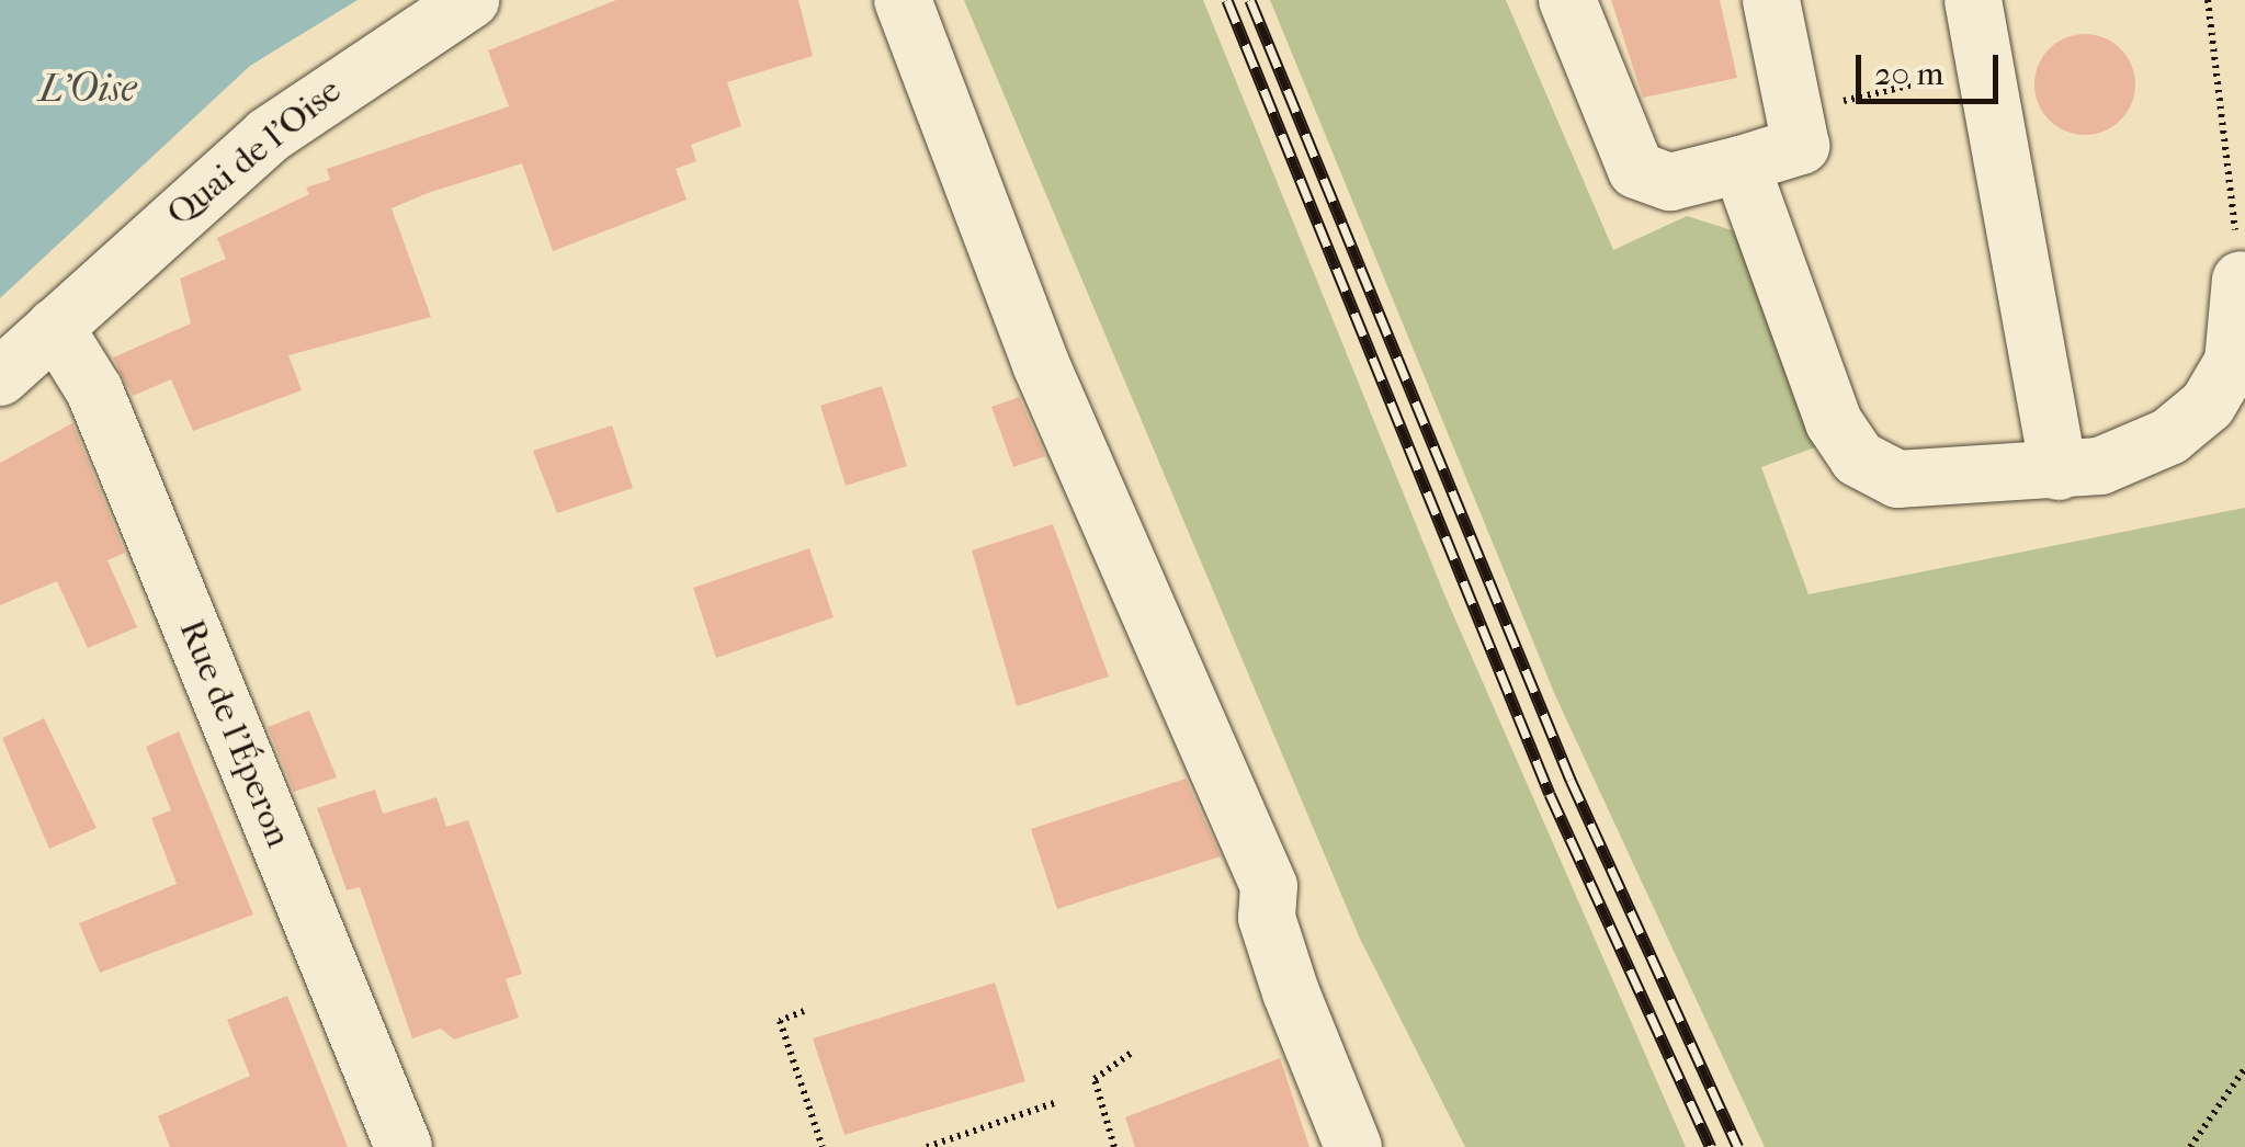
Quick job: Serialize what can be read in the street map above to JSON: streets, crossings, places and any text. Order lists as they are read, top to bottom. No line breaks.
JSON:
{"streets":{"street":["Quai de l'Oise","Rue de l'Éperon"]},"crossings":[["Quai de l'Oise","Rue de l'Éperon"]],"water":["L’Oise"],"scale_bar":"20 m"}
